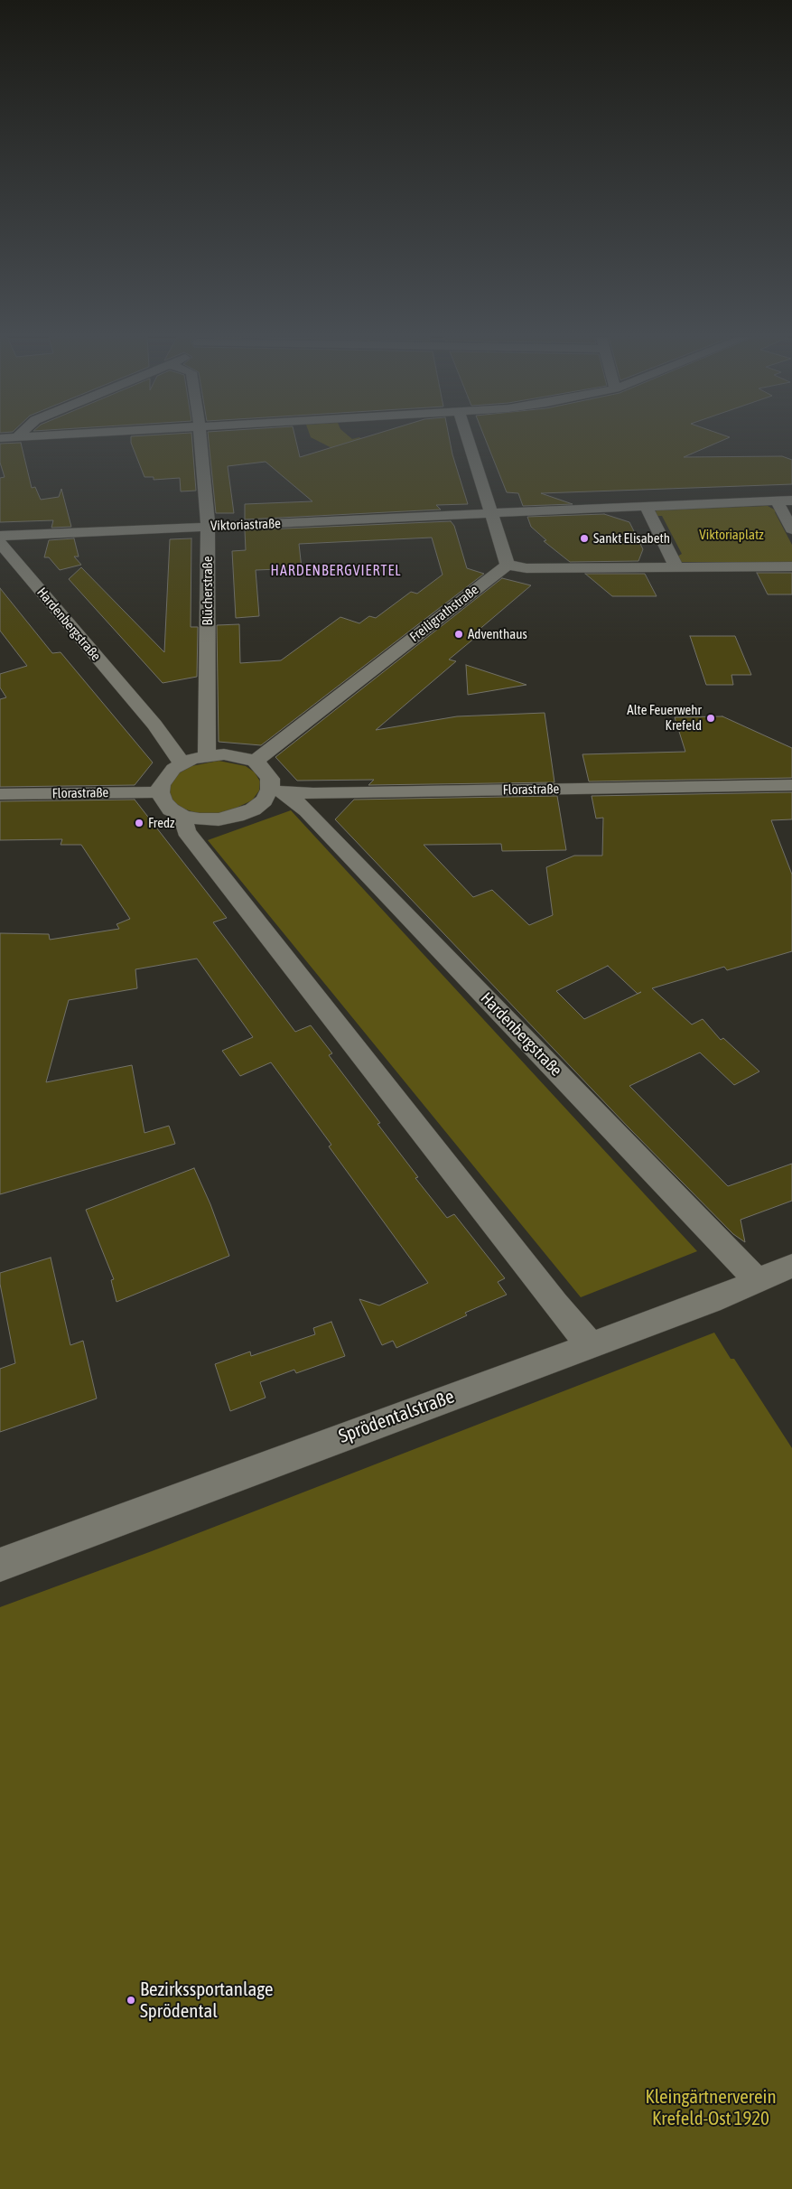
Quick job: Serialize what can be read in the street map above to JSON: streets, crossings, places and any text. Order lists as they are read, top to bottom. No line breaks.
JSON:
{"streets":{"street":["Viktoriastraße","Blücherstraße","Freiligrathstraße","Hardenbergstraße","Florastraße","Sprödentalstraße"]},"crossings":[["Viktoriastraße","Blücherstraße"],["Blücherstraße","Hardenbergstraße"],["Hardenbergstraße","Florastraße"],["Hardenbergstraße","Sprödentalstraße"]],"districts":["HARDENBERGVIERTEL"],"parks":["Viktoriaplatz","Kleingärtnerverein Krefeld-Ost 1920"],"places":["Sankt Elisabeth","Adventhaus","Alte Feuerwehr Krefeld","Fredz","Bezirkssportanlage Sprödental"]}
